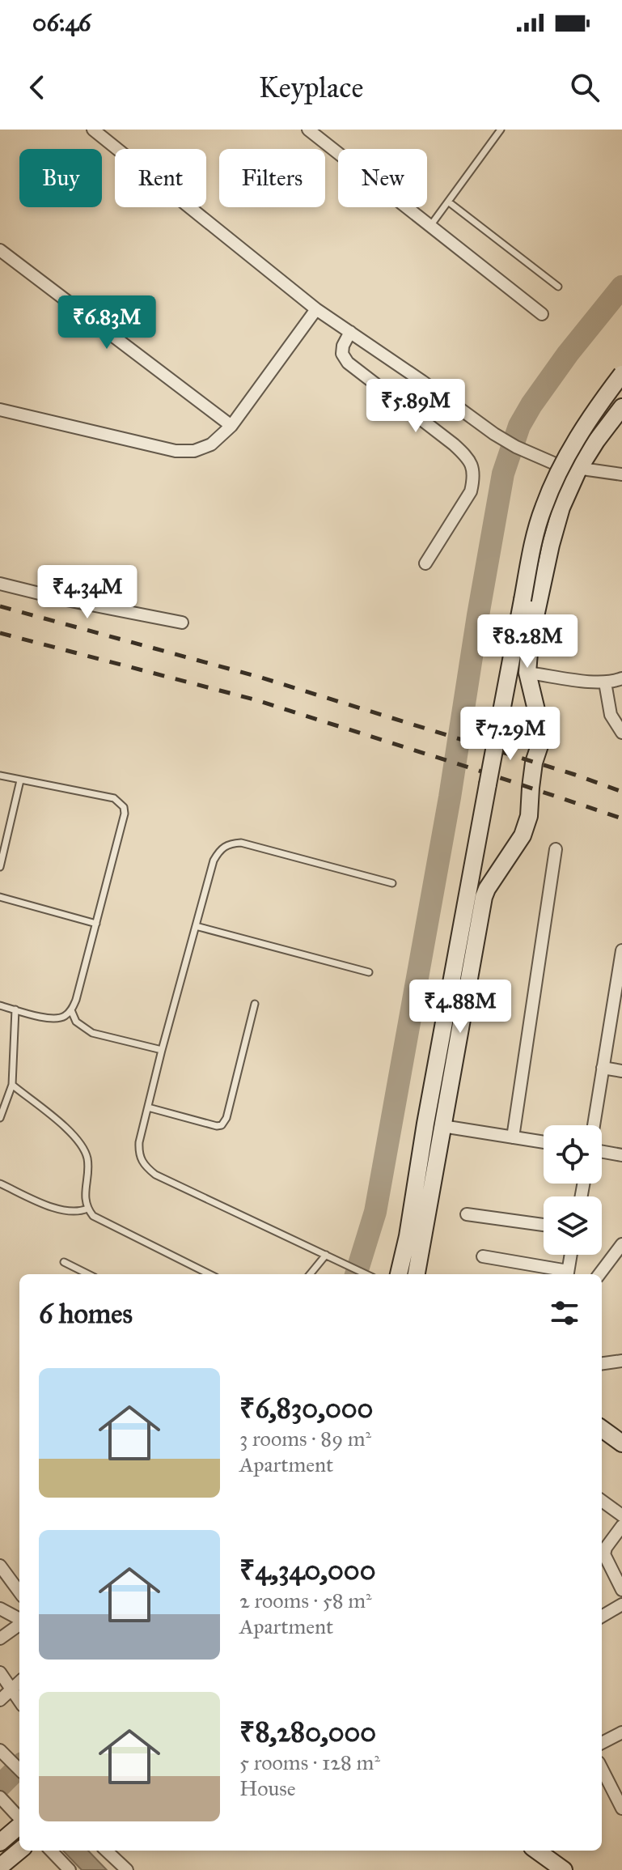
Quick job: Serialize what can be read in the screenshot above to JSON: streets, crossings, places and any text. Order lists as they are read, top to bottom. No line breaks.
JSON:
{"page":{"status":"06:46","header":"Keyplace","chip":["Buy","Rent","Filters","New"],"price":["₹6.83M","₹5.89M","₹4.34M","₹8.28M","₹7.29M","₹4.88M"],"heading":"6 homes","list":[{"name":"₹6,830,000","note":"3 rooms · 89 m² · Apartment"},{"name":"₹4,340,000","note":"2 rooms · 58 m² · Apartment"},{"name":"₹8,280,000","note":"5 rooms · 128 m² · House"}]}}
